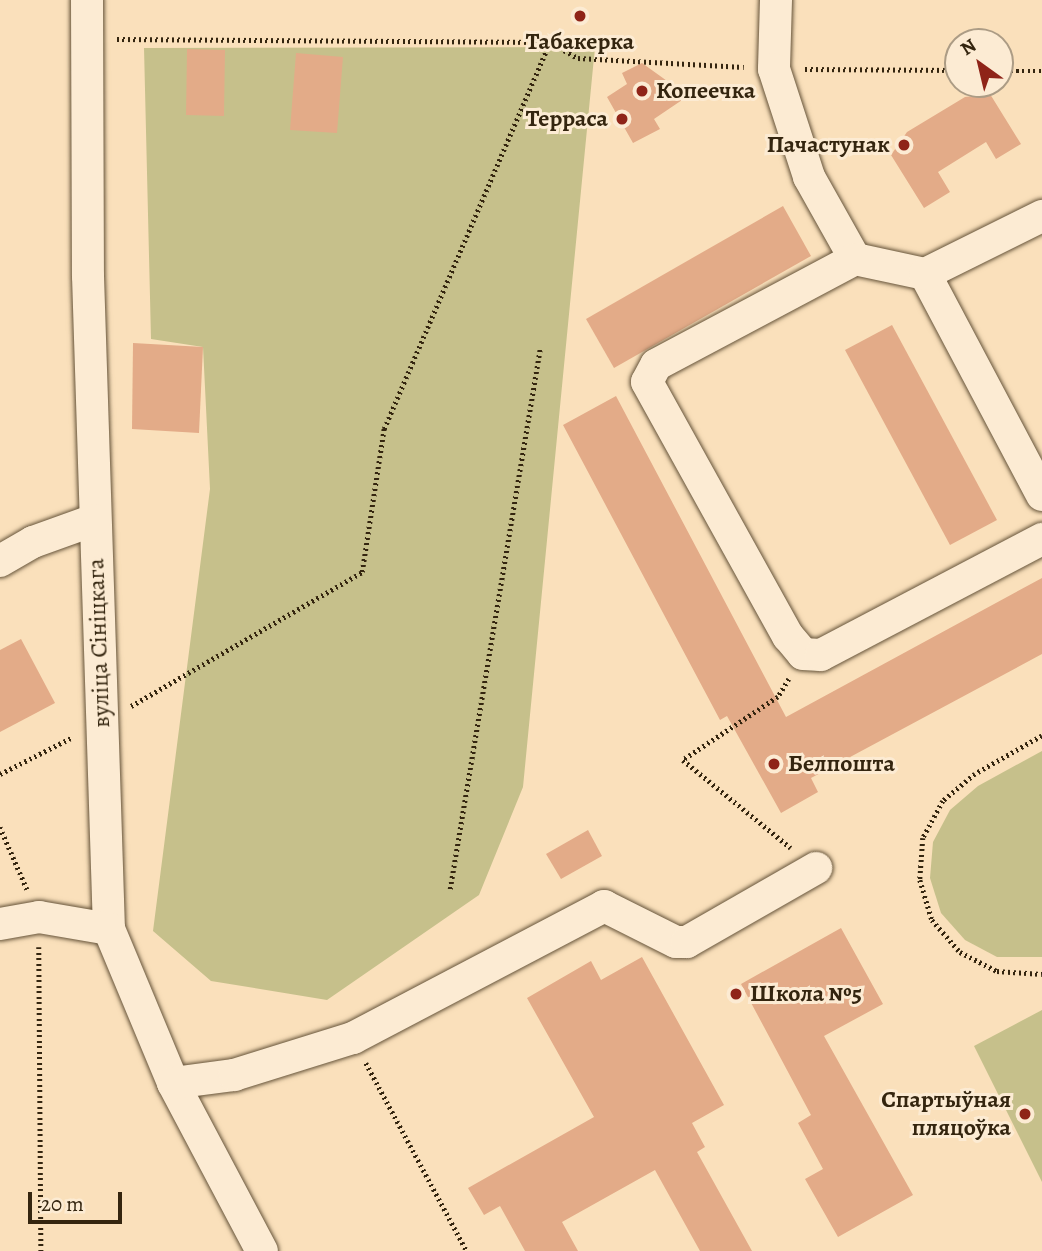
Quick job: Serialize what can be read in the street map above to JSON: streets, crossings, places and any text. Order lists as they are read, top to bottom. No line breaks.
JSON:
{"streets":{"street":["вуліца Сініцкага"]},"places":["Табакерка","Копеечка","Терраса","Пачастунак","Белпошта","Школа №5","Спартыўная пляцоўка"],"scale_bar":"20 m","north":"top left"}
